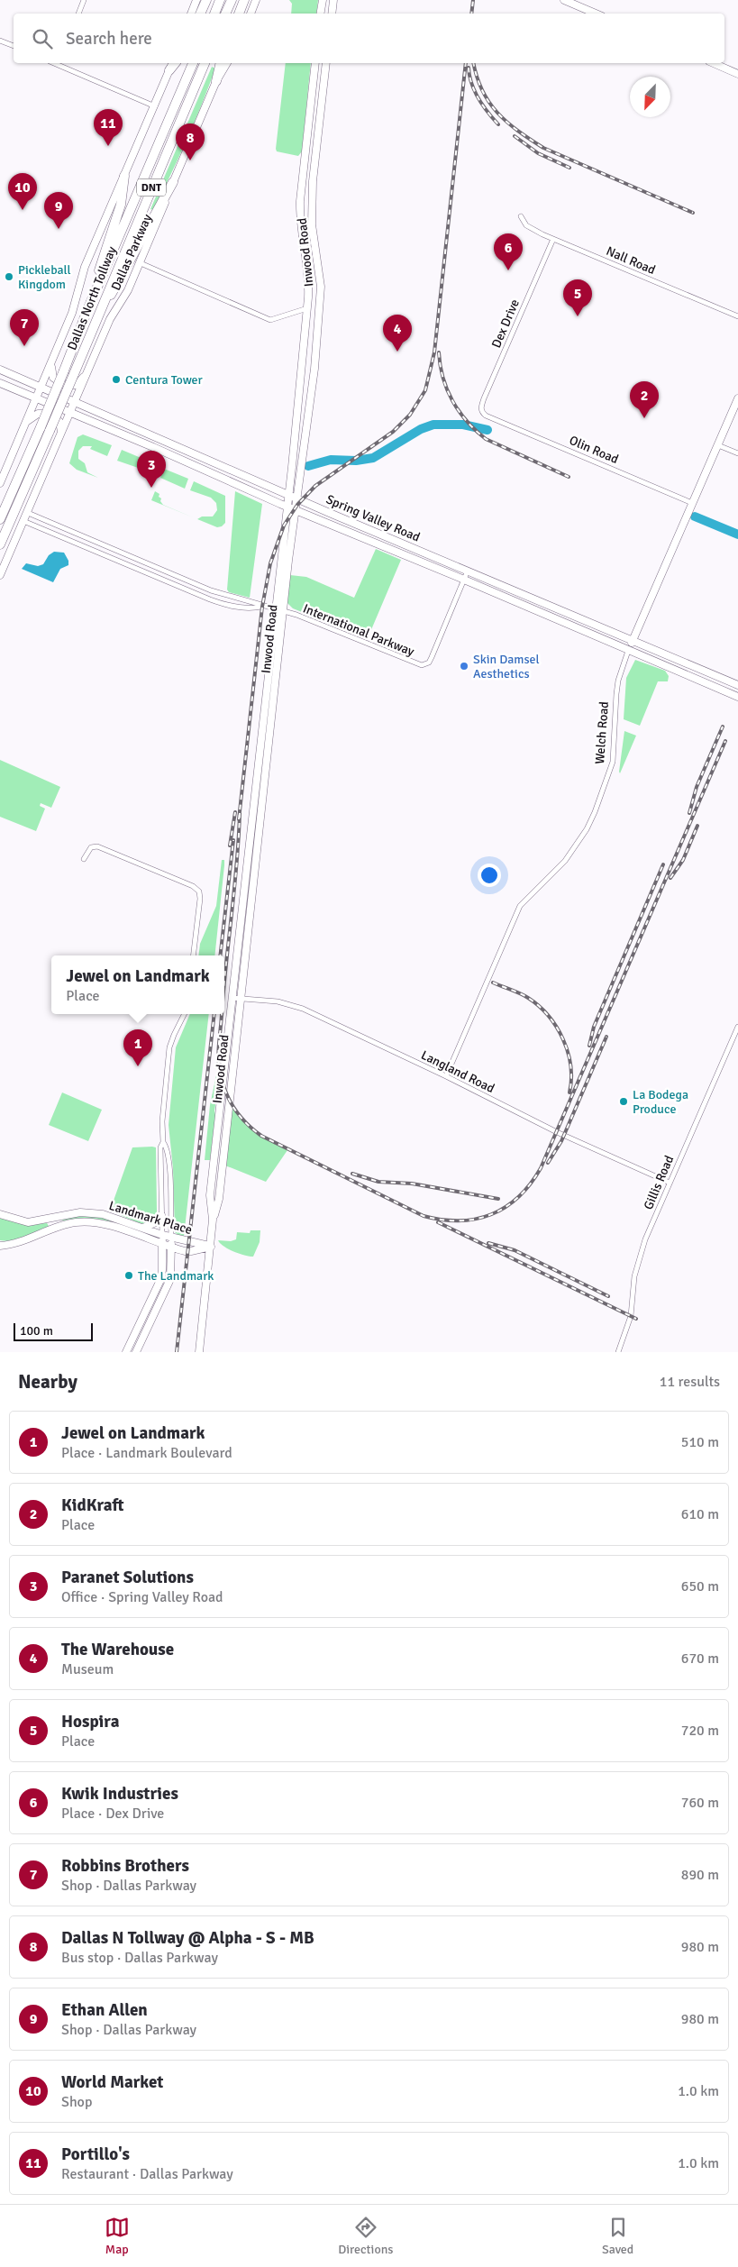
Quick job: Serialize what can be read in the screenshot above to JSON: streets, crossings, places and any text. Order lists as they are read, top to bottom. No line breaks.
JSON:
{"streets":{"highway":["DNT","Dallas North Tollway"],"main road":["Dallas Parkway","Inwood Road","Spring Valley Road","Welch Road","Landmark Place"],"street":["Nall Road","Dex Drive","Olin Road","International Parkway","Langland Road","Gillis Road"]},"crossings":[["Dallas Parkway","Spring Valley Road"],["Dallas Parkway","International Parkway"],["Inwood Road","Spring Valley Road"],["Inwood Road","International Parkway"],["Inwood Road","Langland Road"],["Inwood Road","Landmark Place"],["Nall Road","Dex Drive"],["Dex Drive","Olin Road"],["Olin Road","Welch Road"],["Spring Valley Road","International Parkway"],["Spring Valley Road","Welch Road"],["Welch Road","Langland Road"],["Langland Road","Gillis Road"]],"places":["Pickleball Kingdom","Centura Tower","Skin Damsel Aesthetics","La Bodega Produce","The Landmark"],"scale_bar":"100 m","north":"bottom left","page":{"search":"Search here","pins":["11","8","10","9","6","5","7","4","2","3","1"],"popup":["Jewel on Landmark","Place"],"scale":"100 m","heading":["Nearby","11 results"],"list":[{"mark":"1","name":"Jewel on Landmark","note":"Place · Landmark Boulevard","value":"510 m"},{"mark":"2","name":"KidKraft","note":"Place","value":"610 m"},{"mark":"3","name":"Paranet Solutions","note":"Office · Spring Valley Road","value":"650 m"},{"mark":"4","name":"The Warehouse","note":"Museum","value":"670 m"},{"mark":"5","name":"Hospira","note":"Place","value":"720 m"},{"mark":"6","name":"Kwik Industries","note":"Place · Dex Drive","value":"760 m"},{"mark":"7","name":"Robbins Brothers","note":"Shop · Dallas Parkway","value":"890 m"},{"mark":"8","name":"Dallas N Tollway @ Alpha - S - MB","note":"Bus stop · Dallas Parkway","value":"980 m"},{"mark":"9","name":"Ethan Allen","note":"Shop · Dallas Parkway","value":"980 m"},{"mark":"10","name":"World Market","note":"Shop","value":"1.0 km"},{"mark":"11","name":"Portillo's","note":"Restaurant · Dallas Parkway","value":"1.0 km"}],"nav":["Map","Directions","Saved"]}}
